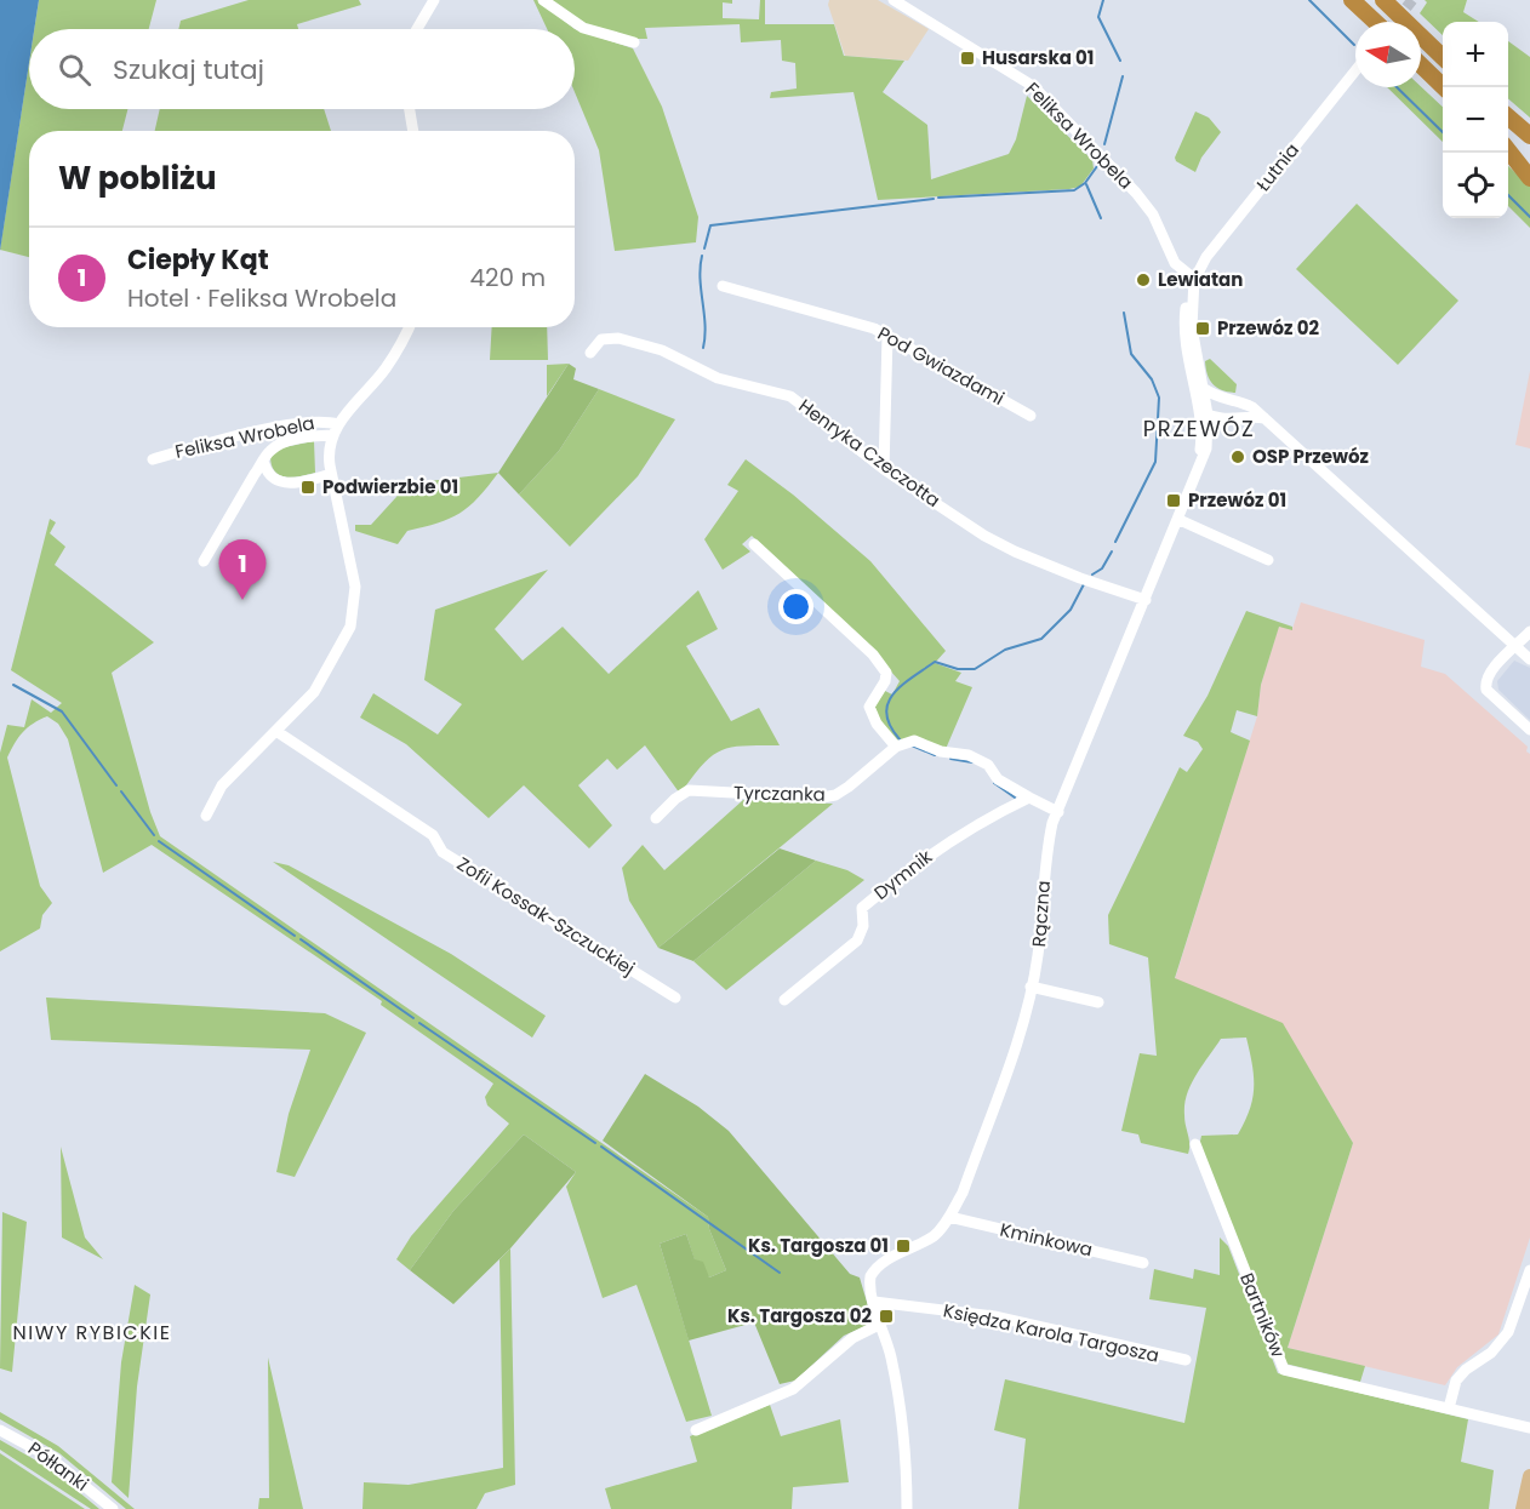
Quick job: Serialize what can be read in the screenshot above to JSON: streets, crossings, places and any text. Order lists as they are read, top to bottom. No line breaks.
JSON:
{"streets":{"street":["Feliksa Wrobela","Łutnia","Pod Gwiazdami","Henryka Czeczotta","Tyrczanka","Dymnik","Rączna","Zofii Kossak-Szczuckiej","Kminkowa","Bartników","Księdza Karola Targosza","Półłanki"]},"crossings":[["Feliksa Wrobela","Łutnia"],["Feliksa Wrobela","Zofii Kossak-Szczuckiej"],["Henryka Czeczotta","Rączna"],["Rączna","Kminkowa"],["Rączna","Księdza Karola Targosza"]],"districts":["PRZEWÓZ","NIWY RYBICKIE"],"places":{"transit":["Husarska 01","Przewóz 02","Podwierzbie 01","Przewóz 01","Ks. Targosza 01","Ks. Targosza 02"],"other":["Lewiatan","OSP Przewóz"]},"north":"left","page":{"map_buttons":["+","−"],"search":"Szukaj tutaj","heading":"W pobliżu","list":[{"mark":"1","name":"Ciepły Kąt","note":"Hotel · Feliksa Wrobela","value":"420 m"}],"pins":"1"}}
